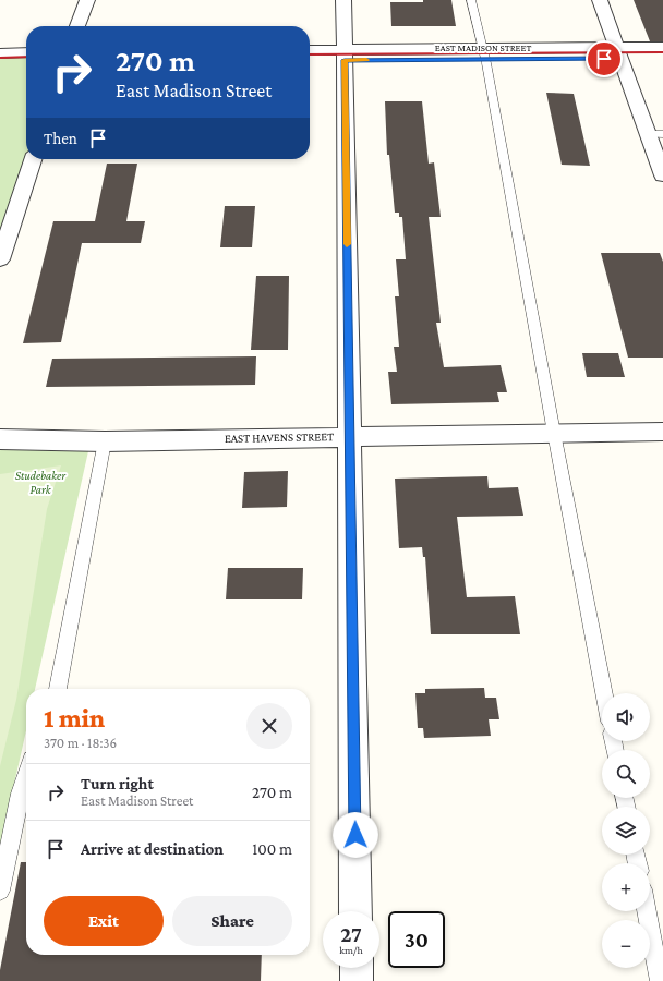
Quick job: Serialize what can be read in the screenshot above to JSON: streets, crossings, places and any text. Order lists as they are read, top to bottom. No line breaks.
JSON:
{"streets":{"street":["EAST MADISON STREET","EAST HAVENS STREET"]},"parks":["Studebaker Park"],"page":{"turn":["270 m","East Madison Street"],"then":"Then","heading":["1 min","370 m · 18:36"],"map_buttons":["+","−"],"list":[{"name":"Turn right","note":"East Madison Street","value":"270 m"},{"name":"Arrive at destination","value":"100 m"}],"buttons":["Exit","Share"],"speed":"27 km/h","limit":"30"}}
